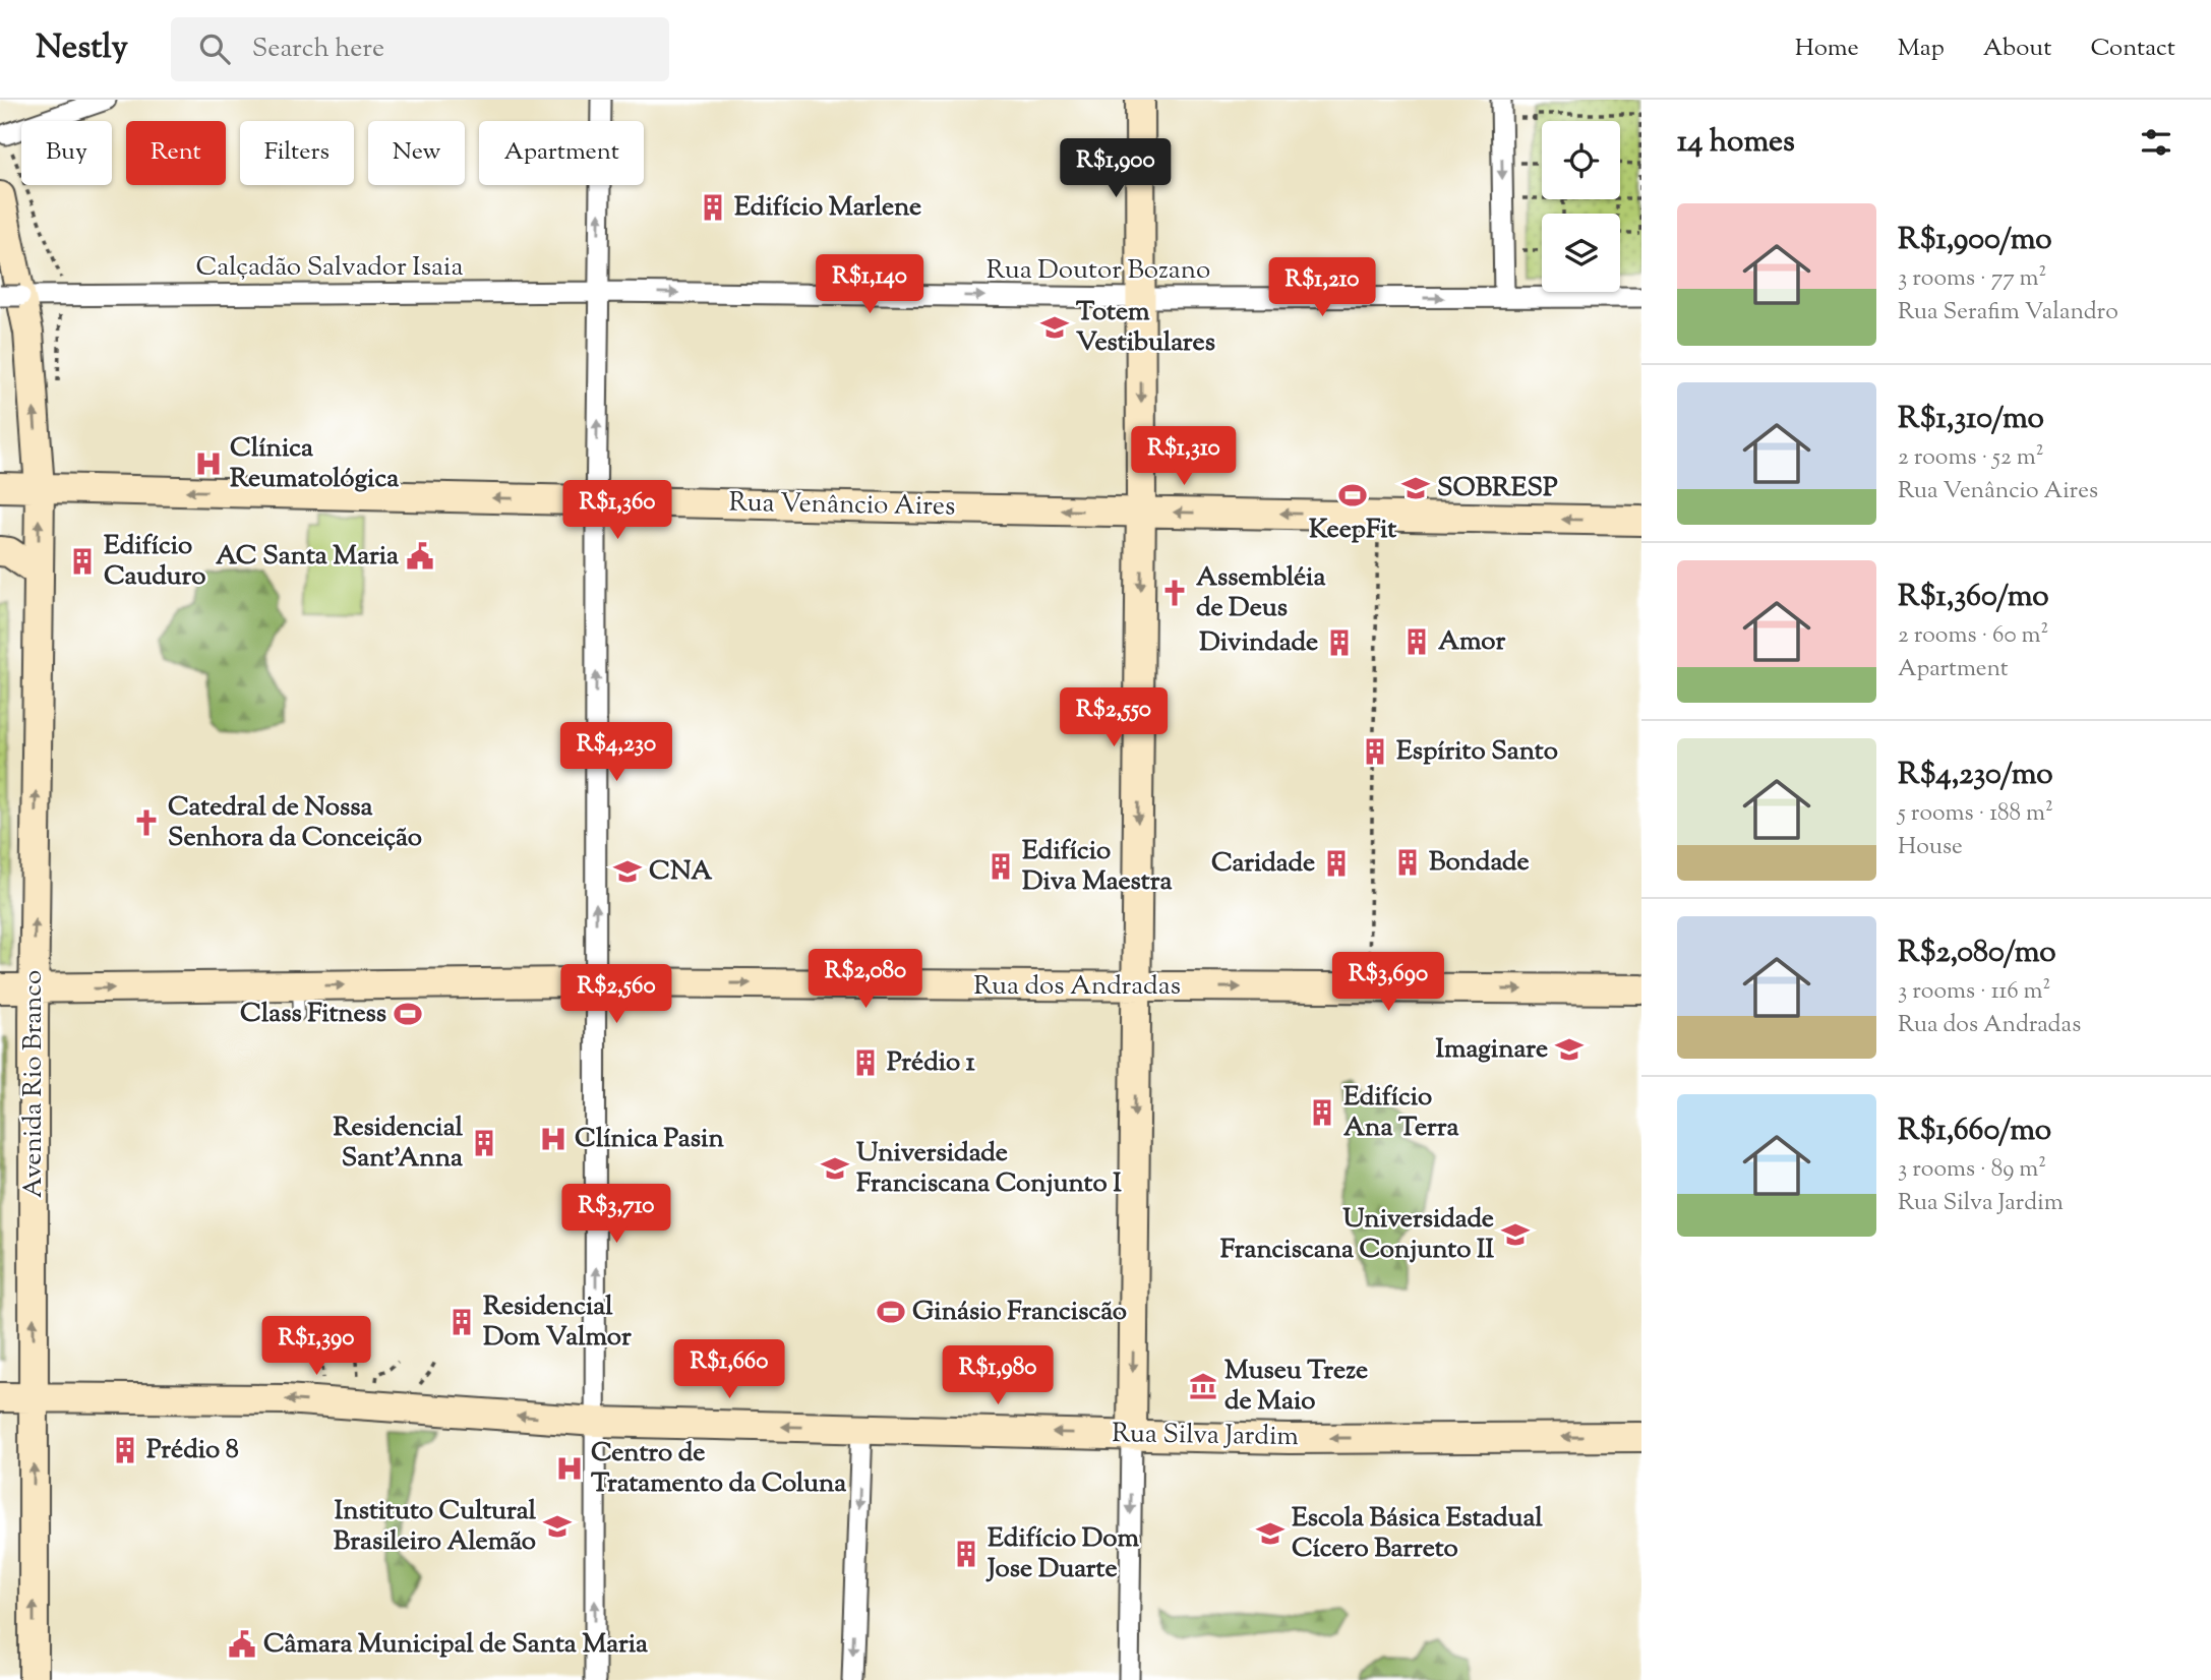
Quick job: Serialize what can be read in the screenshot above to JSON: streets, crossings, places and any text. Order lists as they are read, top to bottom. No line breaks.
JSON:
{"streets":{"street":["Calçadão Salvador Isaia","Rua Doutor Bozano","Rua Venâncio Aires","Rua dos Andradas","Avenida Rio Branco","Rua Silva Jardim"]},"crossings":[["Calçadão Salvador Isaia","Rua Doutor Bozano"],["Rua Venâncio Aires","Avenida Rio Branco"],["Rua dos Andradas","Avenida Rio Branco"],["Avenida Rio Branco","Rua Silva Jardim"]],"one_way":["Rua Doutor Bozano","Rua Venâncio Aires","Rua dos Andradas","Avenida Rio Branco","Rua Silva Jardim"],"places":{"building":["Edifício Marlene","Edifício Cauduro","Amor","Divindade","Espírito Santo","Bondade","Caridade","Edifício Diva Maestra","Prédio 1","Edifício Ana Terra","Residencial Sant’Anna","Residencial Dom Valmor","Prédio 8","Edifício Dom Jose Duarte"],"school or university":["Totem Vestibulares","SOBRESP","CNA","Imaginare","Universidade Franciscana Conjunto I","Universidade Franciscana Conjunto II","Instituto Cultural Brasileiro Alemão","Escola Básica Estadual Cícero Barreto"],"hospital":["Clínica Reumatológica","Clínica Pasin","Centro de Tratamento da Coluna"],"sports":["KeepFit","Class Fitness","Ginásio Franciscão"],"public building":["AC Santa Maria","Câmara Municipal de Santa Maria"],"church":["Assembléia de Deus","Catedral de Nossa Senhora da Conceição"],"museum":["Museu Treze de Maio"]},"page":{"header":"Nestly","search":"Search here","nav":["Home","Map","About","Contact"],"heading":"14 homes","chip":["Buy","Rent","Filters","New","Apartment"],"price":["R$1,900","R$1,140","R$1,210","R$1,310","R$1,360","R$2,550","R$4,230","R$2,080","R$3,690","R$2,560","R$3,710","R$1,390","R$1,660","R$1,980"],"list":[{"name":"R$1,900/mo","note":"3 rooms · 77 m² · Rua Serafim Valandro"},{"name":"R$1,310/mo","note":"2 rooms · 52 m² · Rua Venâncio Aires"},{"name":"R$1,360/mo","note":"2 rooms · 60 m² · Apartment"},{"name":"R$4,230/mo","note":"5 rooms · 188 m² · House"},{"name":"R$2,080/mo","note":"3 rooms · 116 m² · Rua dos Andradas"},{"name":"R$1,660/mo","note":"3 rooms · 89 m² · Rua Silva Jardim"}]}}
